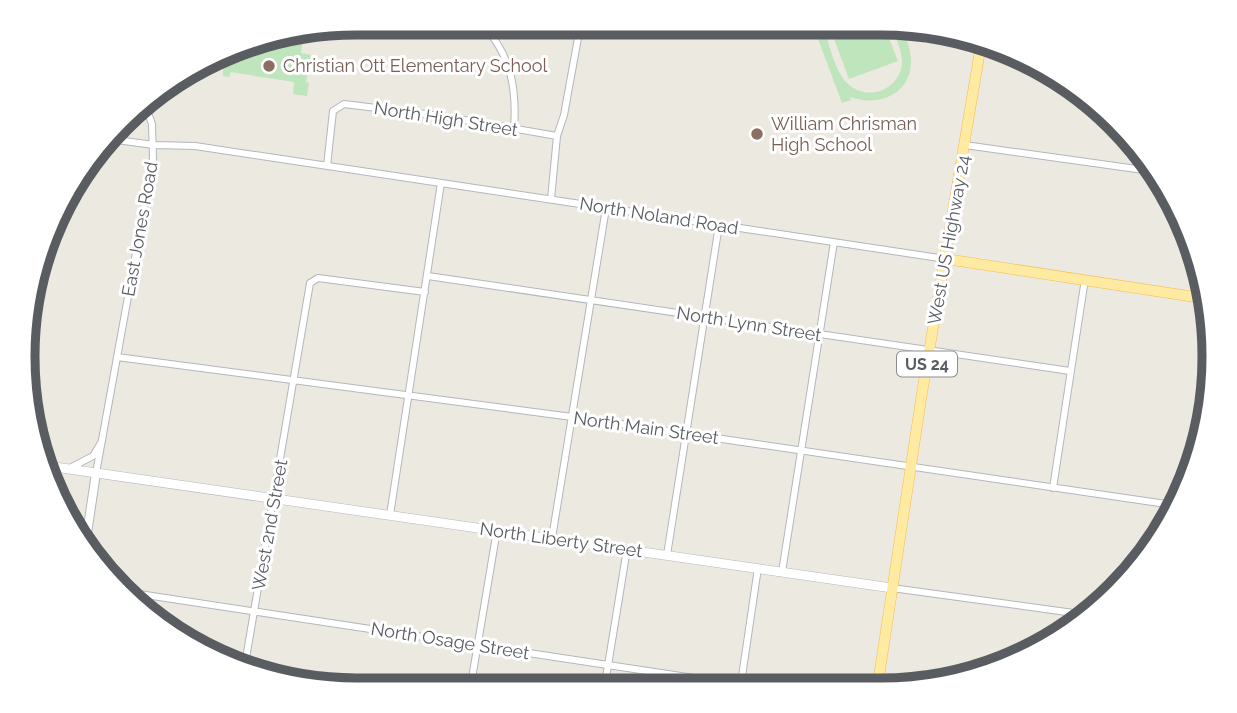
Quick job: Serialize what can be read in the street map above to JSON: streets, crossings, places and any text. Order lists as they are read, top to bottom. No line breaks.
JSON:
{"streets":{"main road":["North Noland Road","West US Highway 24","US 24","North Liberty Street"],"street":["North High Street","East Jones Road","North Lynn Street","North Main Street","West 2nd Street","North Osage Street"]},"crossings":[["North High Street","North Noland Road"],["North Noland Road","East Jones Road"],["North Noland Road","West US Highway 24"],["East Jones Road","North Main Street"],["East Jones Road","North Liberty Street"],["West US Highway 24","North Lynn Street"],["West US Highway 24","North Main Street"],["West US Highway 24","North Liberty Street"],["North Main Street","West 2nd Street"],["West 2nd Street","North Liberty Street"],["West 2nd Street","North Osage Street"]],"places":["Christian Ott Elementary School","William Chrisman High School"]}
